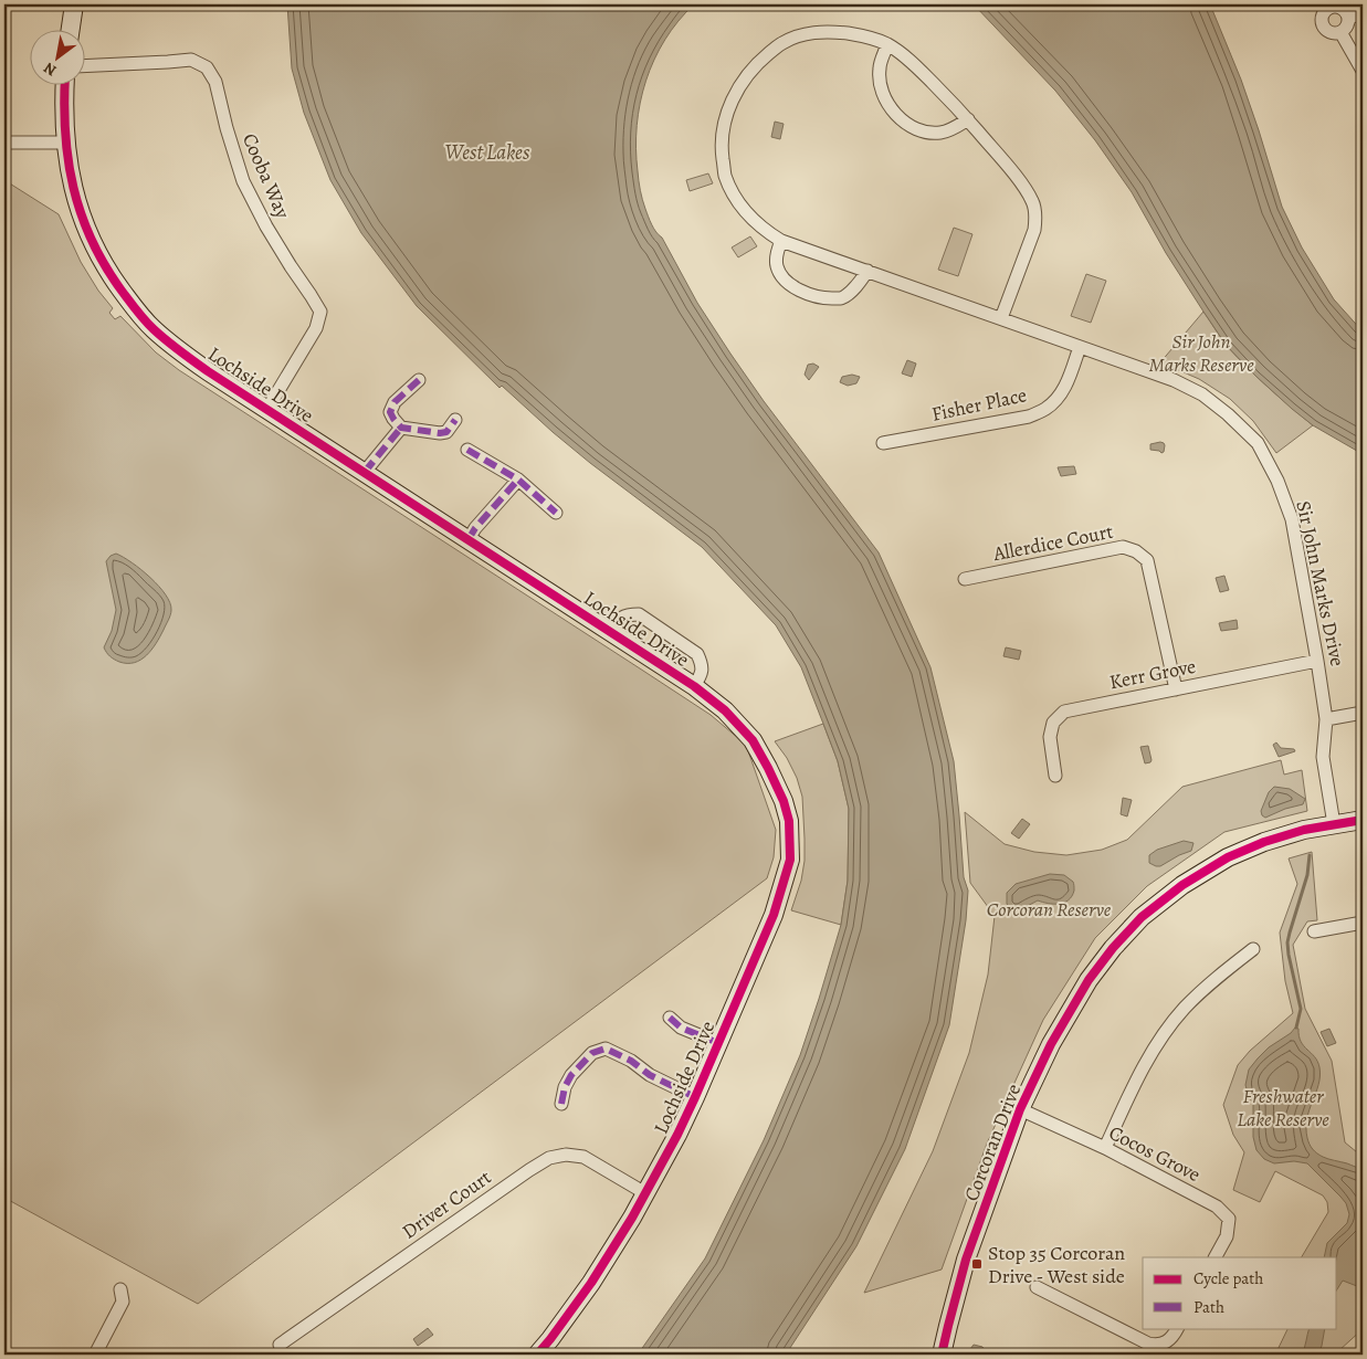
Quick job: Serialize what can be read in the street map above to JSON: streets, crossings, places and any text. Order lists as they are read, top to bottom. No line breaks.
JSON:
{"streets":{"street":["Cooba Way","Lochside Drive","Fisher Place","Allerdice Court","Sir John Marks Drive","Kerr Grove","Corcoran Drive","Cocos Grove","Driver Court"]},"crossings":[["Cooba Way","Lochside Drive"],["Lochside Drive","Driver Court"],["Fisher Place","Sir John Marks Drive"],["Allerdice Court","Kerr Grove"],["Sir John Marks Drive","Kerr Grove"],["Sir John Marks Drive","Corcoran Drive"],["Corcoran Drive","Cocos Grove"]],"water":["West Lakes"],"parks":["Sir John Marks Reserve","Corcoran Reserve","Freshwater Lake Reserve"],"places":{"transit":["Stop 35 Corcoran Drive - West side"]},"legend":["Cycle path","Path"],"north":"bottom left"}
